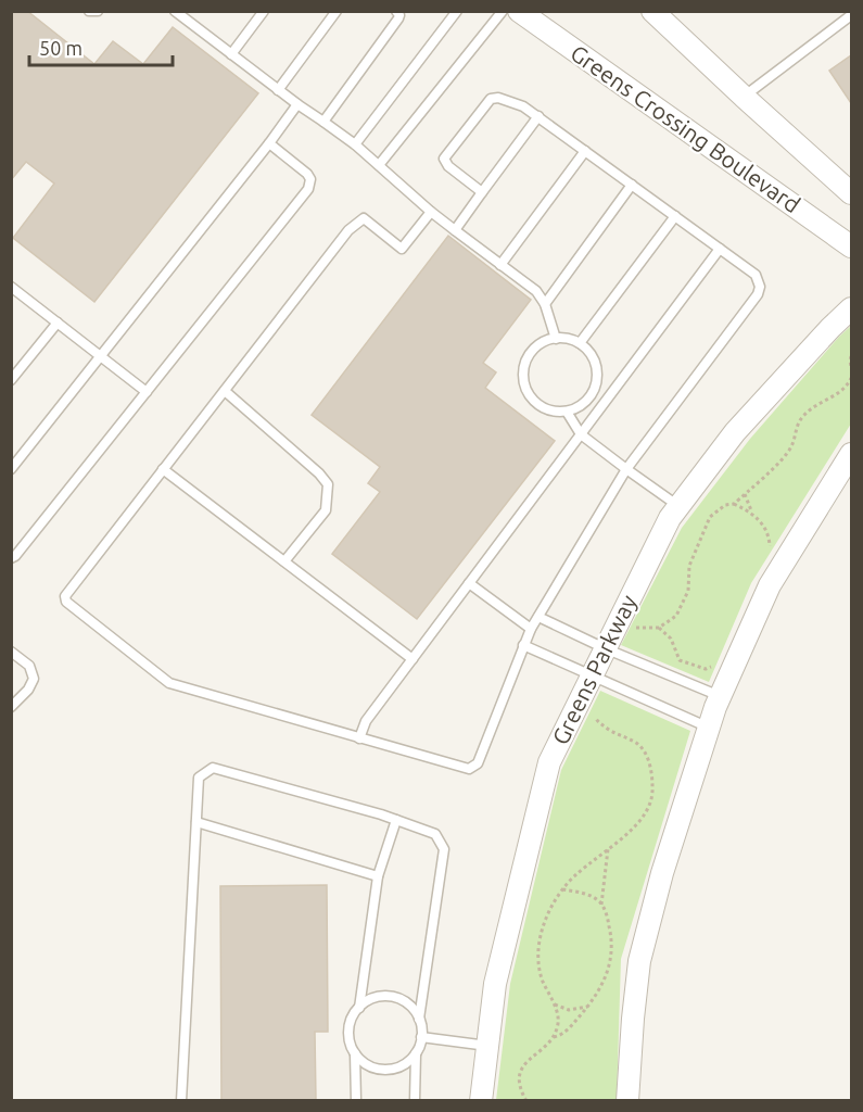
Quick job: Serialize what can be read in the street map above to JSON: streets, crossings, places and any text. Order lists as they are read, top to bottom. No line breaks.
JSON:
{"streets":{"street":["Greens Crossing Boulevard","Greens Parkway"]},"scale_bar":"50 m"}
